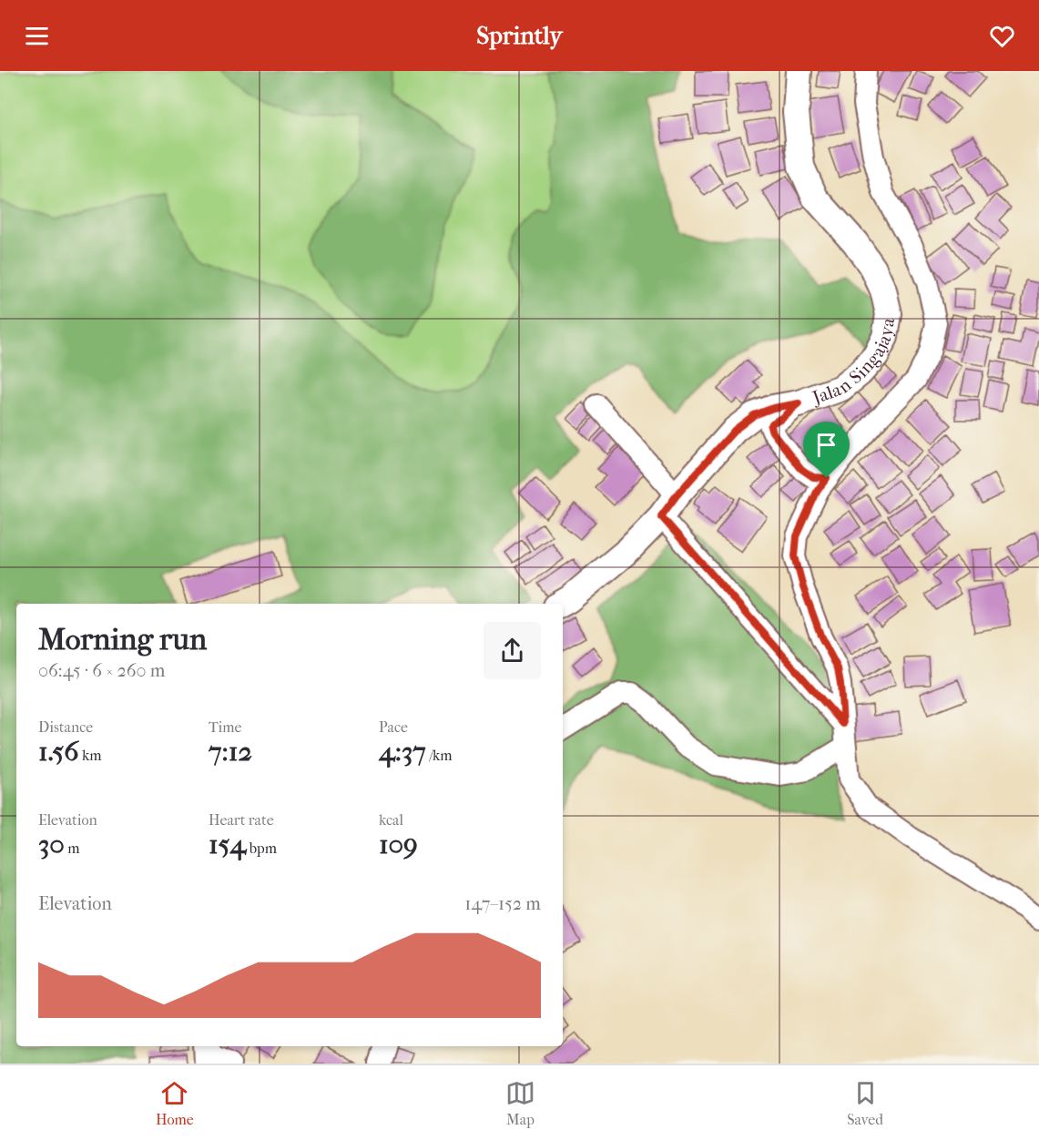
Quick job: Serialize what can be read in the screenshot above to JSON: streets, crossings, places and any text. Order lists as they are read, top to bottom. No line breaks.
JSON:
{"streets":{"street":["Jalan Singajaya"]},"page":{"header":"Sprintly","heading":["Morning run","06:45 · 6 × 260 m"],"stats":[["Distance","1.56 km"],["Time","7:12"],["Pace","4:37 /km"],["Elevation","30 m"],["Heart rate","154 bpm"],["kcal","109"]],"chart":["Elevation","147–152 m"],"tabs":["Home","Map","Saved"]}}
